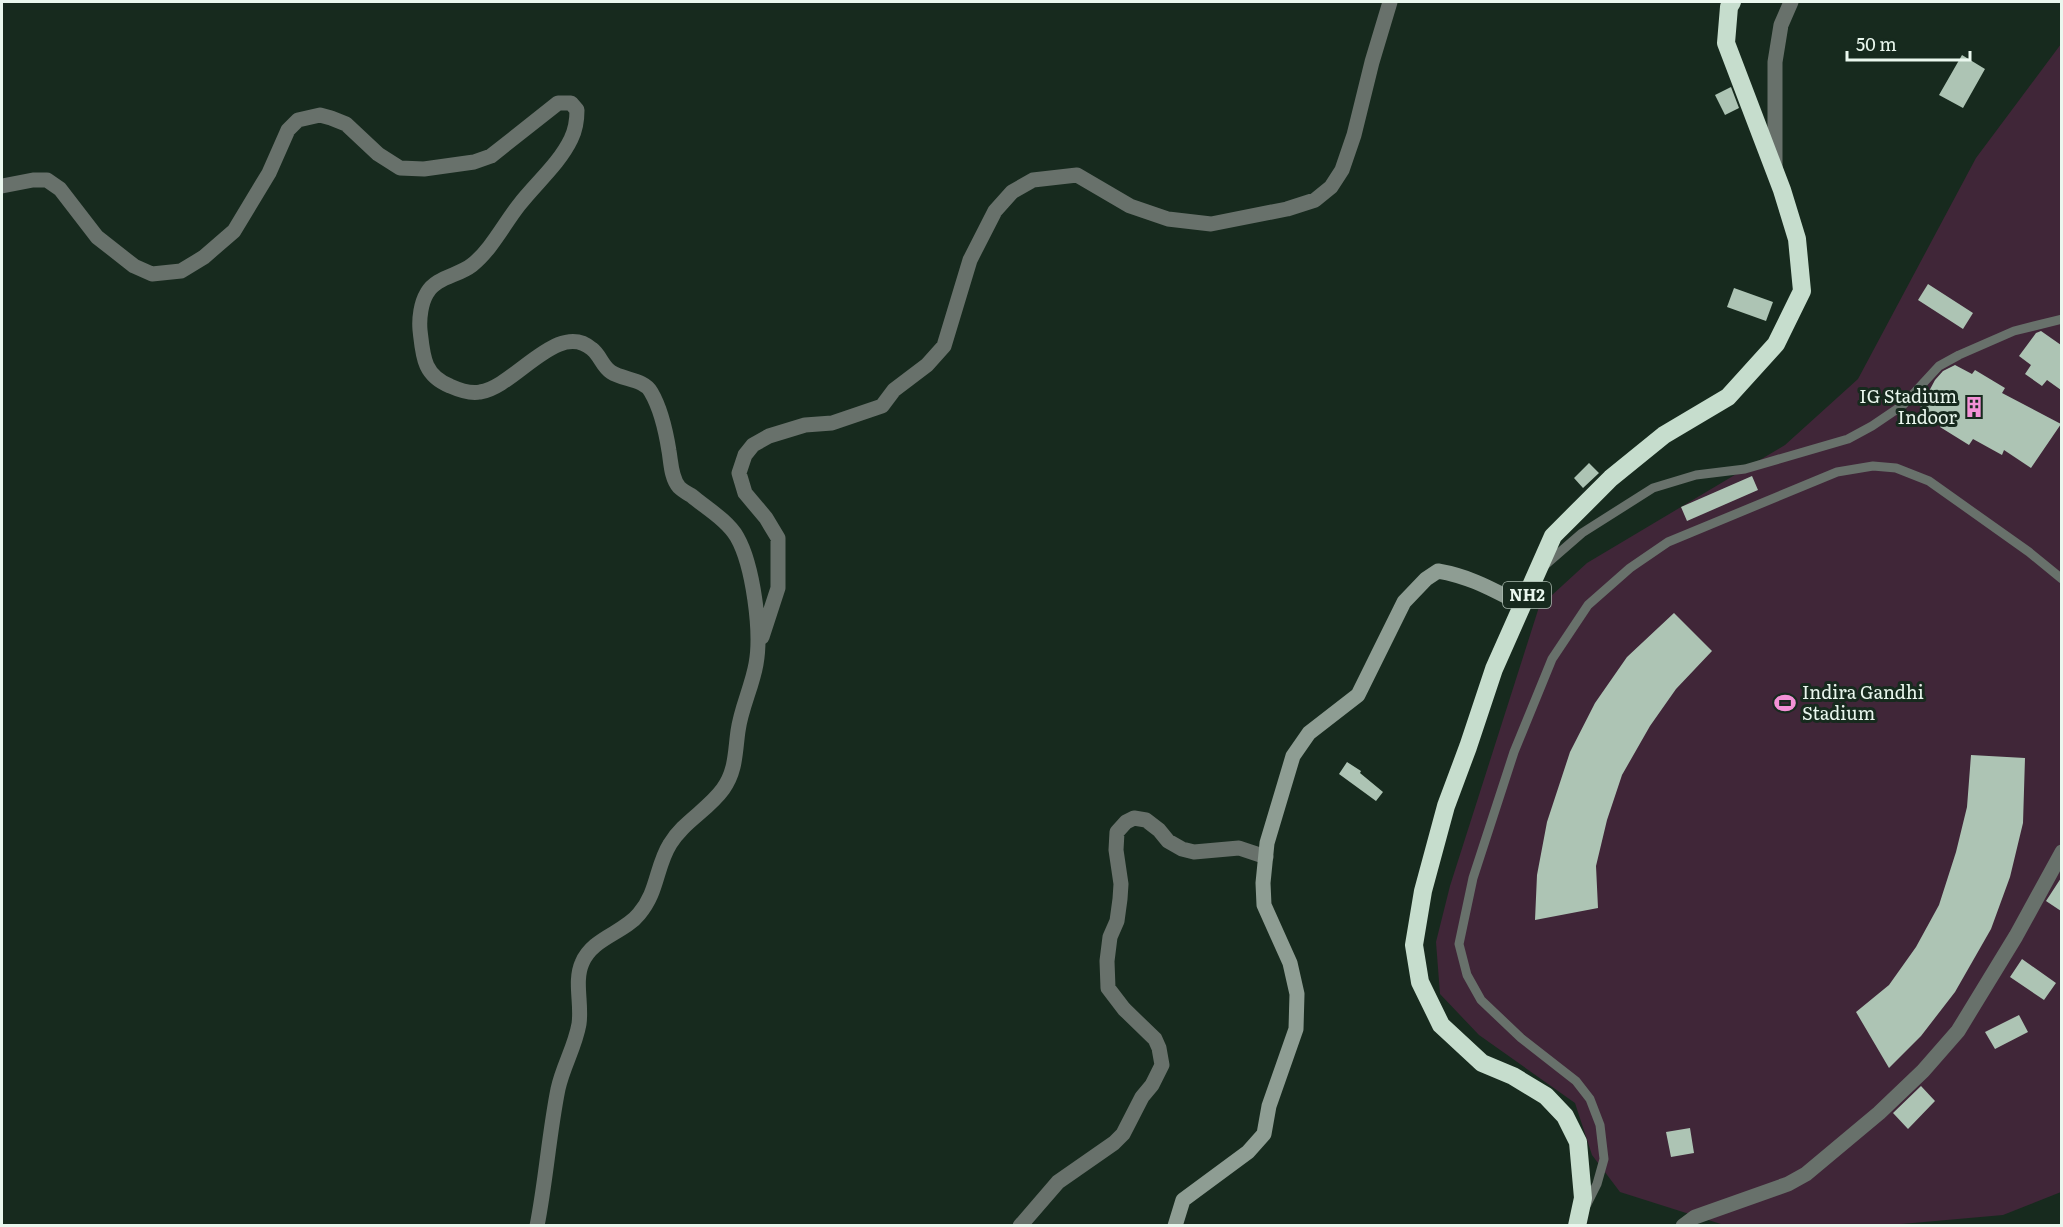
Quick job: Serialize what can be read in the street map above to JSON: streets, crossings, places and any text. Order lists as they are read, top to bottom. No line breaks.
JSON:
{"streets":{"highway":["NH2"]},"places":{"building":["IG Stadium Indoor"],"sports":["Indira Gandhi Stadium"]},"scale_bar":"50 m"}
